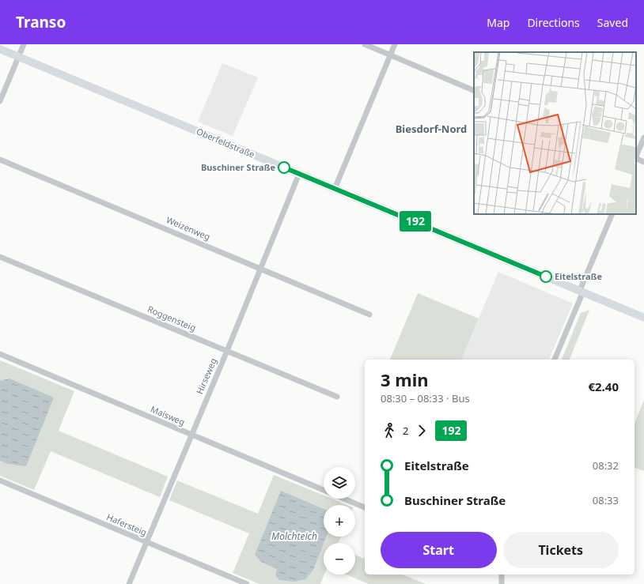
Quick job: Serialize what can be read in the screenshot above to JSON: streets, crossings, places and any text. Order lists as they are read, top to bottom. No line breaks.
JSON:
{"streets":{"street":["Oberfeldstraße","Weizenweg","Roggensteig","Hirseweg","Maisweg","Hafersteig"]},"crossings":[["Oberfeldstraße","Hirseweg"],["Weizenweg","Hirseweg"],["Roggensteig","Hirseweg"],["Hirseweg","Maisweg"],["Hirseweg","Hafersteig"]],"districts":["Biesdorf-Nord"],"water":["Molchteich"],"places":["Buschiner Straße","Eitelstraße"],"lines":["bus line 192"],"page":{"header":"Transo","nav":["Map","Directions","Saved"],"on_map":"192","heading":["3 min","08:30 – 08:33 · Bus","€2.40"],"legs":["2","192"],"list":[{"name":"Eitelstraße","value":"08:32"},{"name":"Buschiner Straße","value":"08:33"}],"map_buttons":["+","−"],"buttons":["Start","Tickets"]}}
